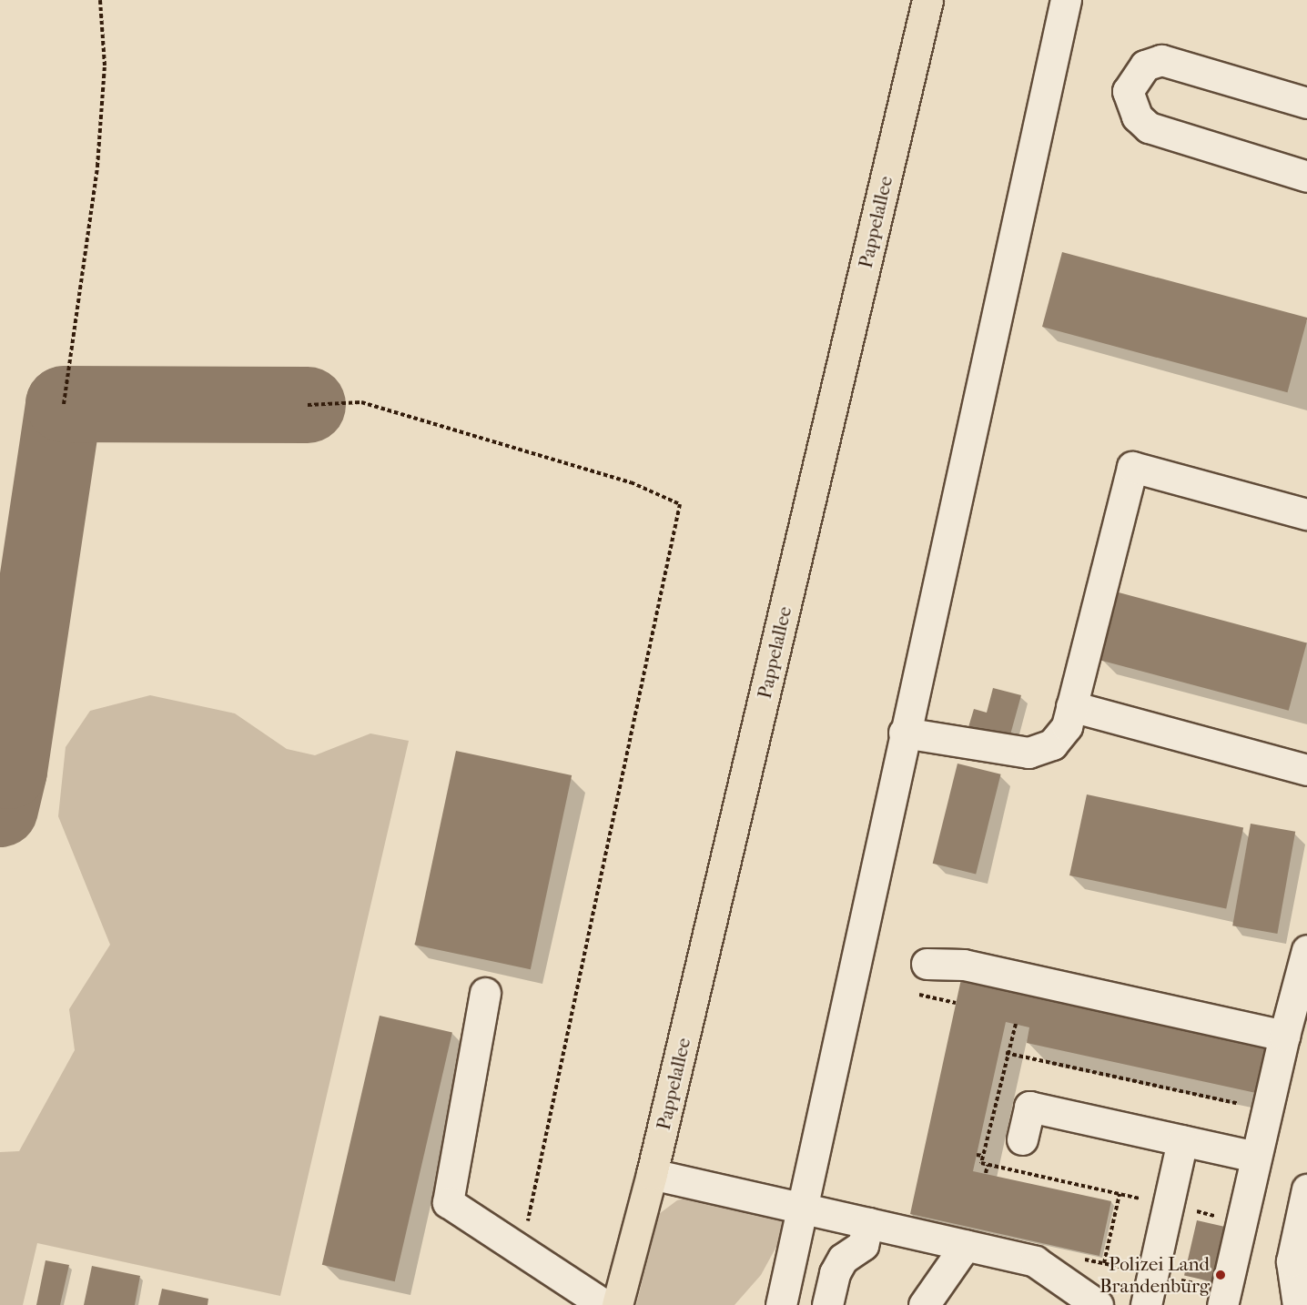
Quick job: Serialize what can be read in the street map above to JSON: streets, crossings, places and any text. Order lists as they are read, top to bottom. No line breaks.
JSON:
{"streets":{"main road":["Pappelallee"]},"places":["Polizei Land Brandenburg"]}
